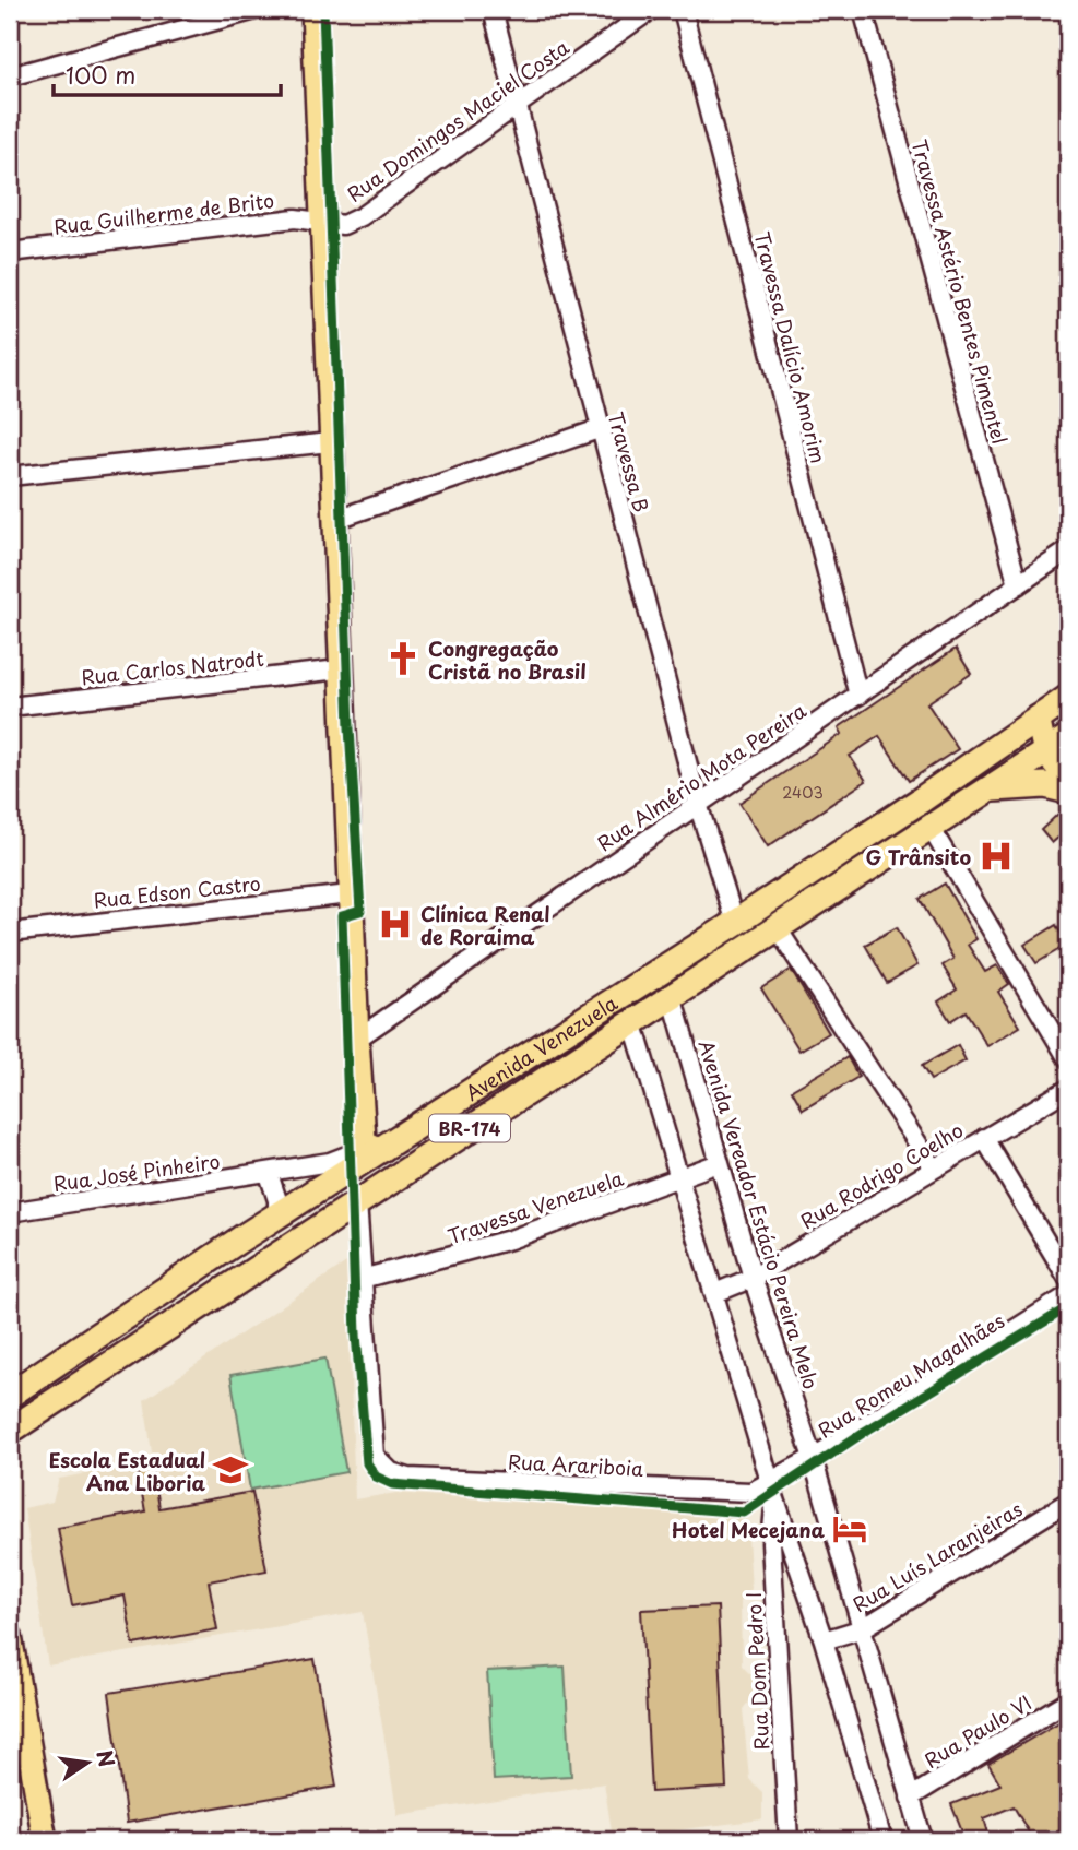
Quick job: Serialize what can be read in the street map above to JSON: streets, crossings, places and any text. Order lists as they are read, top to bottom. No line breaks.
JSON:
{"streets":{"highway":["Avenida Venezuela","BR-174"],"street":["Rua Domingos Maciel Costa","Rua Guilherme de Brito","Travessa Astério Bentes Pimentel","Travessa Dalício Amorim","Travessa B","Rua Carlos Natrodt","Rua Almério Mota Pereira","Rua Edson Castro","Rua José Pinheiro","Rua Rodrigo Coelho","Travessa Venezuela","Avenida Vereador Estácio Pereira Melo","Rua Romeu Magalhães","Rua Arariboia","Rua Luís Laranjeiras","Rua Dom Pedro I","Rua Paulo VI"]},"crossings":[["Rua Domingos Maciel Costa","Rua Guilherme de Brito"],["Rua Domingos Maciel Costa","Travessa B"],["Travessa Astério Bentes Pimentel","Rua Almério Mota Pereira"],["Travessa Dalício Amorim","Rua Almério Mota Pereira"],["Travessa B","Rua Almério Mota Pereira"],["Travessa B","Avenida Venezuela"],["Avenida Venezuela","Rua José Pinheiro"],["Avenida Venezuela","Avenida Vereador Estácio Pereira Melo"],["Rua Rodrigo Coelho","Avenida Vereador Estácio Pereira Melo"],["Travessa Venezuela","Avenida Vereador Estácio Pereira Melo"],["Travessa Venezuela","Rua Arariboia"],["Avenida Vereador Estácio Pereira Melo","Rua Romeu Magalhães"],["Avenida Vereador Estácio Pereira Melo","Rua Luís Laranjeiras"],["Avenida Vereador Estácio Pereira Melo","Rua Paulo VI"],["Rua Romeu Magalhães","Rua Arariboia"],["Rua Romeu Magalhães","Rua Dom Pedro I"],["Rua Arariboia","Rua Dom Pedro I"]],"places":{"church":["Congregação Cristã no Brasil"],"hospital":["G Trânsito","Clínica Renal de Roraima"],"school or university":["Escola Estadual Ana Liboria"],"hotel":["Hotel Mecejana"]},"house_numbers":["2403"],"scale_bar":"100 m","north":"right"}
